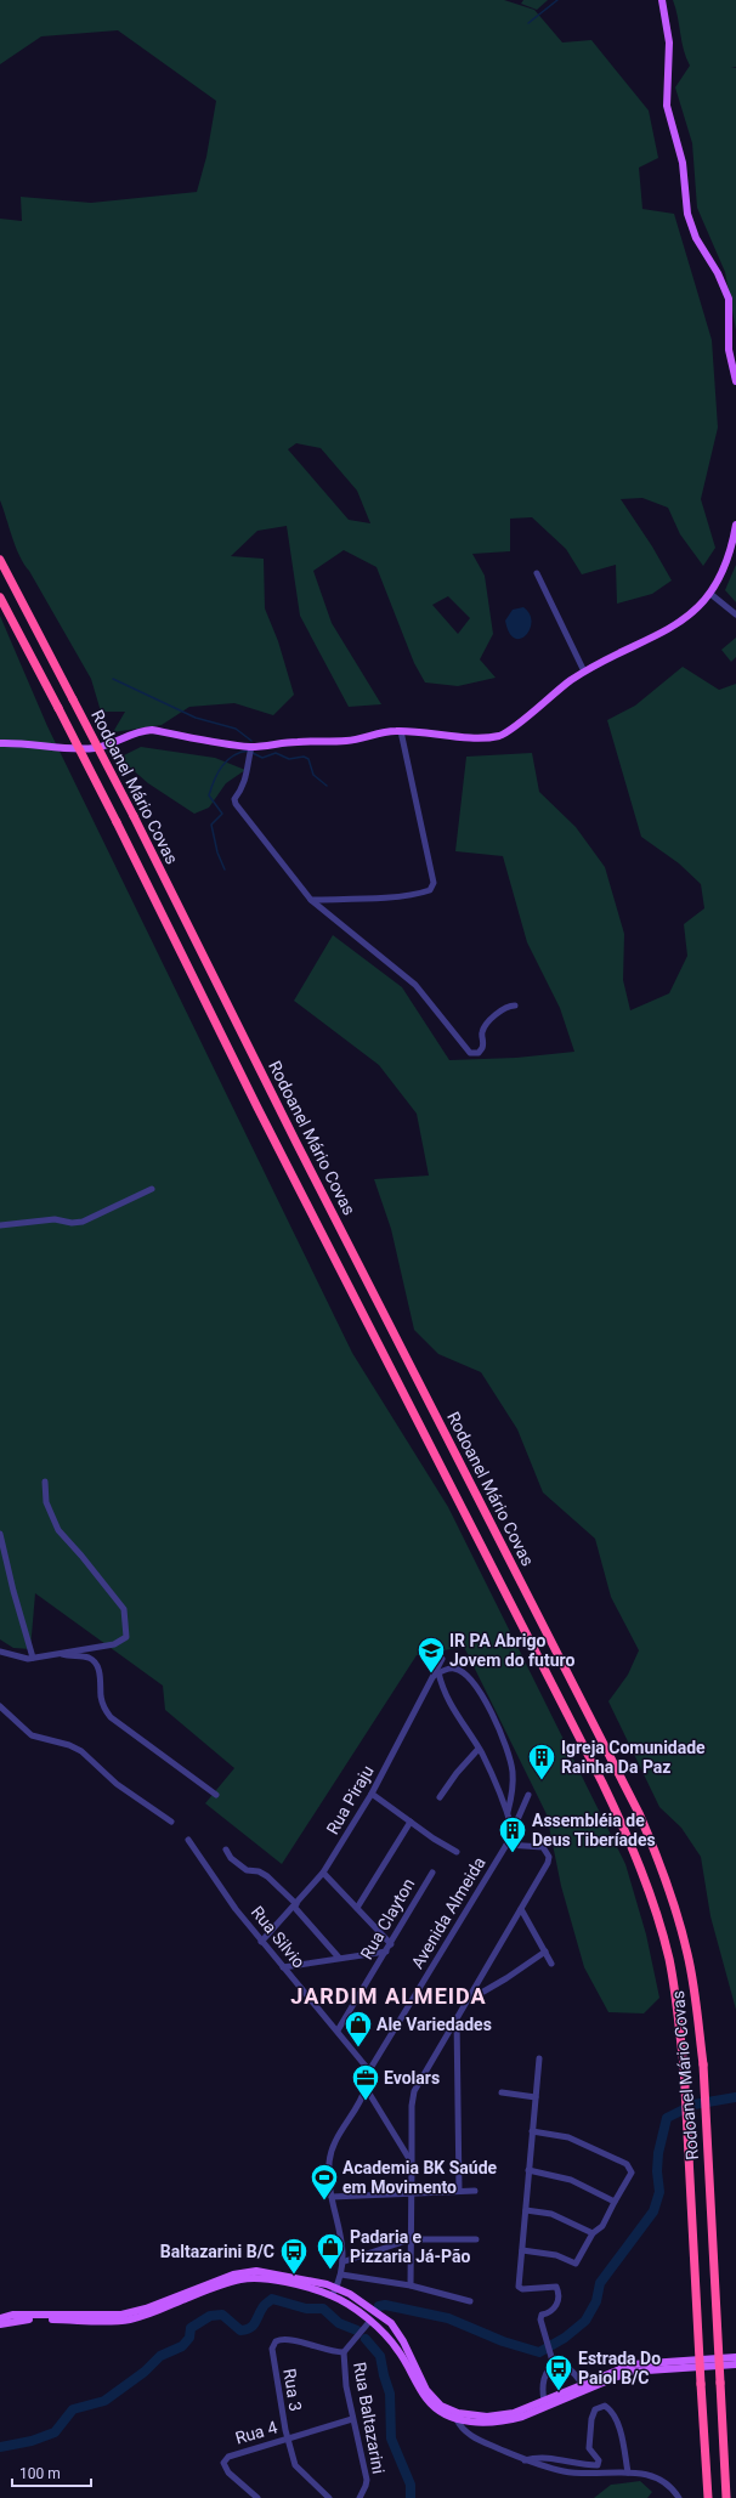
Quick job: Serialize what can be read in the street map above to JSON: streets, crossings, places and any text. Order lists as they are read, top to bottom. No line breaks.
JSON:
{"streets":{"highway":["Rodoanel Mário Covas"],"street":["Rua Piraju","Avenida Almeida","Rua Clayton","Rua Silvio","Rua 3","Rua Baltazarini","Rua 4"]},"crossings":[["Rua Piraju","Rua Silvio"],["Avenida Almeida","Rua Silvio"],["Rua Clayton","Rua Silvio"],["Rua 3","Rua Baltazarini"],["Rua 3","Rua 4"],["Rua Baltazarini","Rua 4"]],"districts":["JARDIM ALMEIDA"],"places":{"school or university":["IR PA Abrigo Jovem do futuro"],"building":["Igreja Comunidade Rainha Da Paz","Assembléia de Deus Tiberíades"],"shop":["Ale Variedades","Padaria e Pizzaria Já-Pão"],"office":["Evolars"],"sports":["Academia BK Saúde em Movimento"],"bus stop":["Baltazarini B/C","Estrada Do Paiol B/C"]},"scale_bar":"100 m"}
